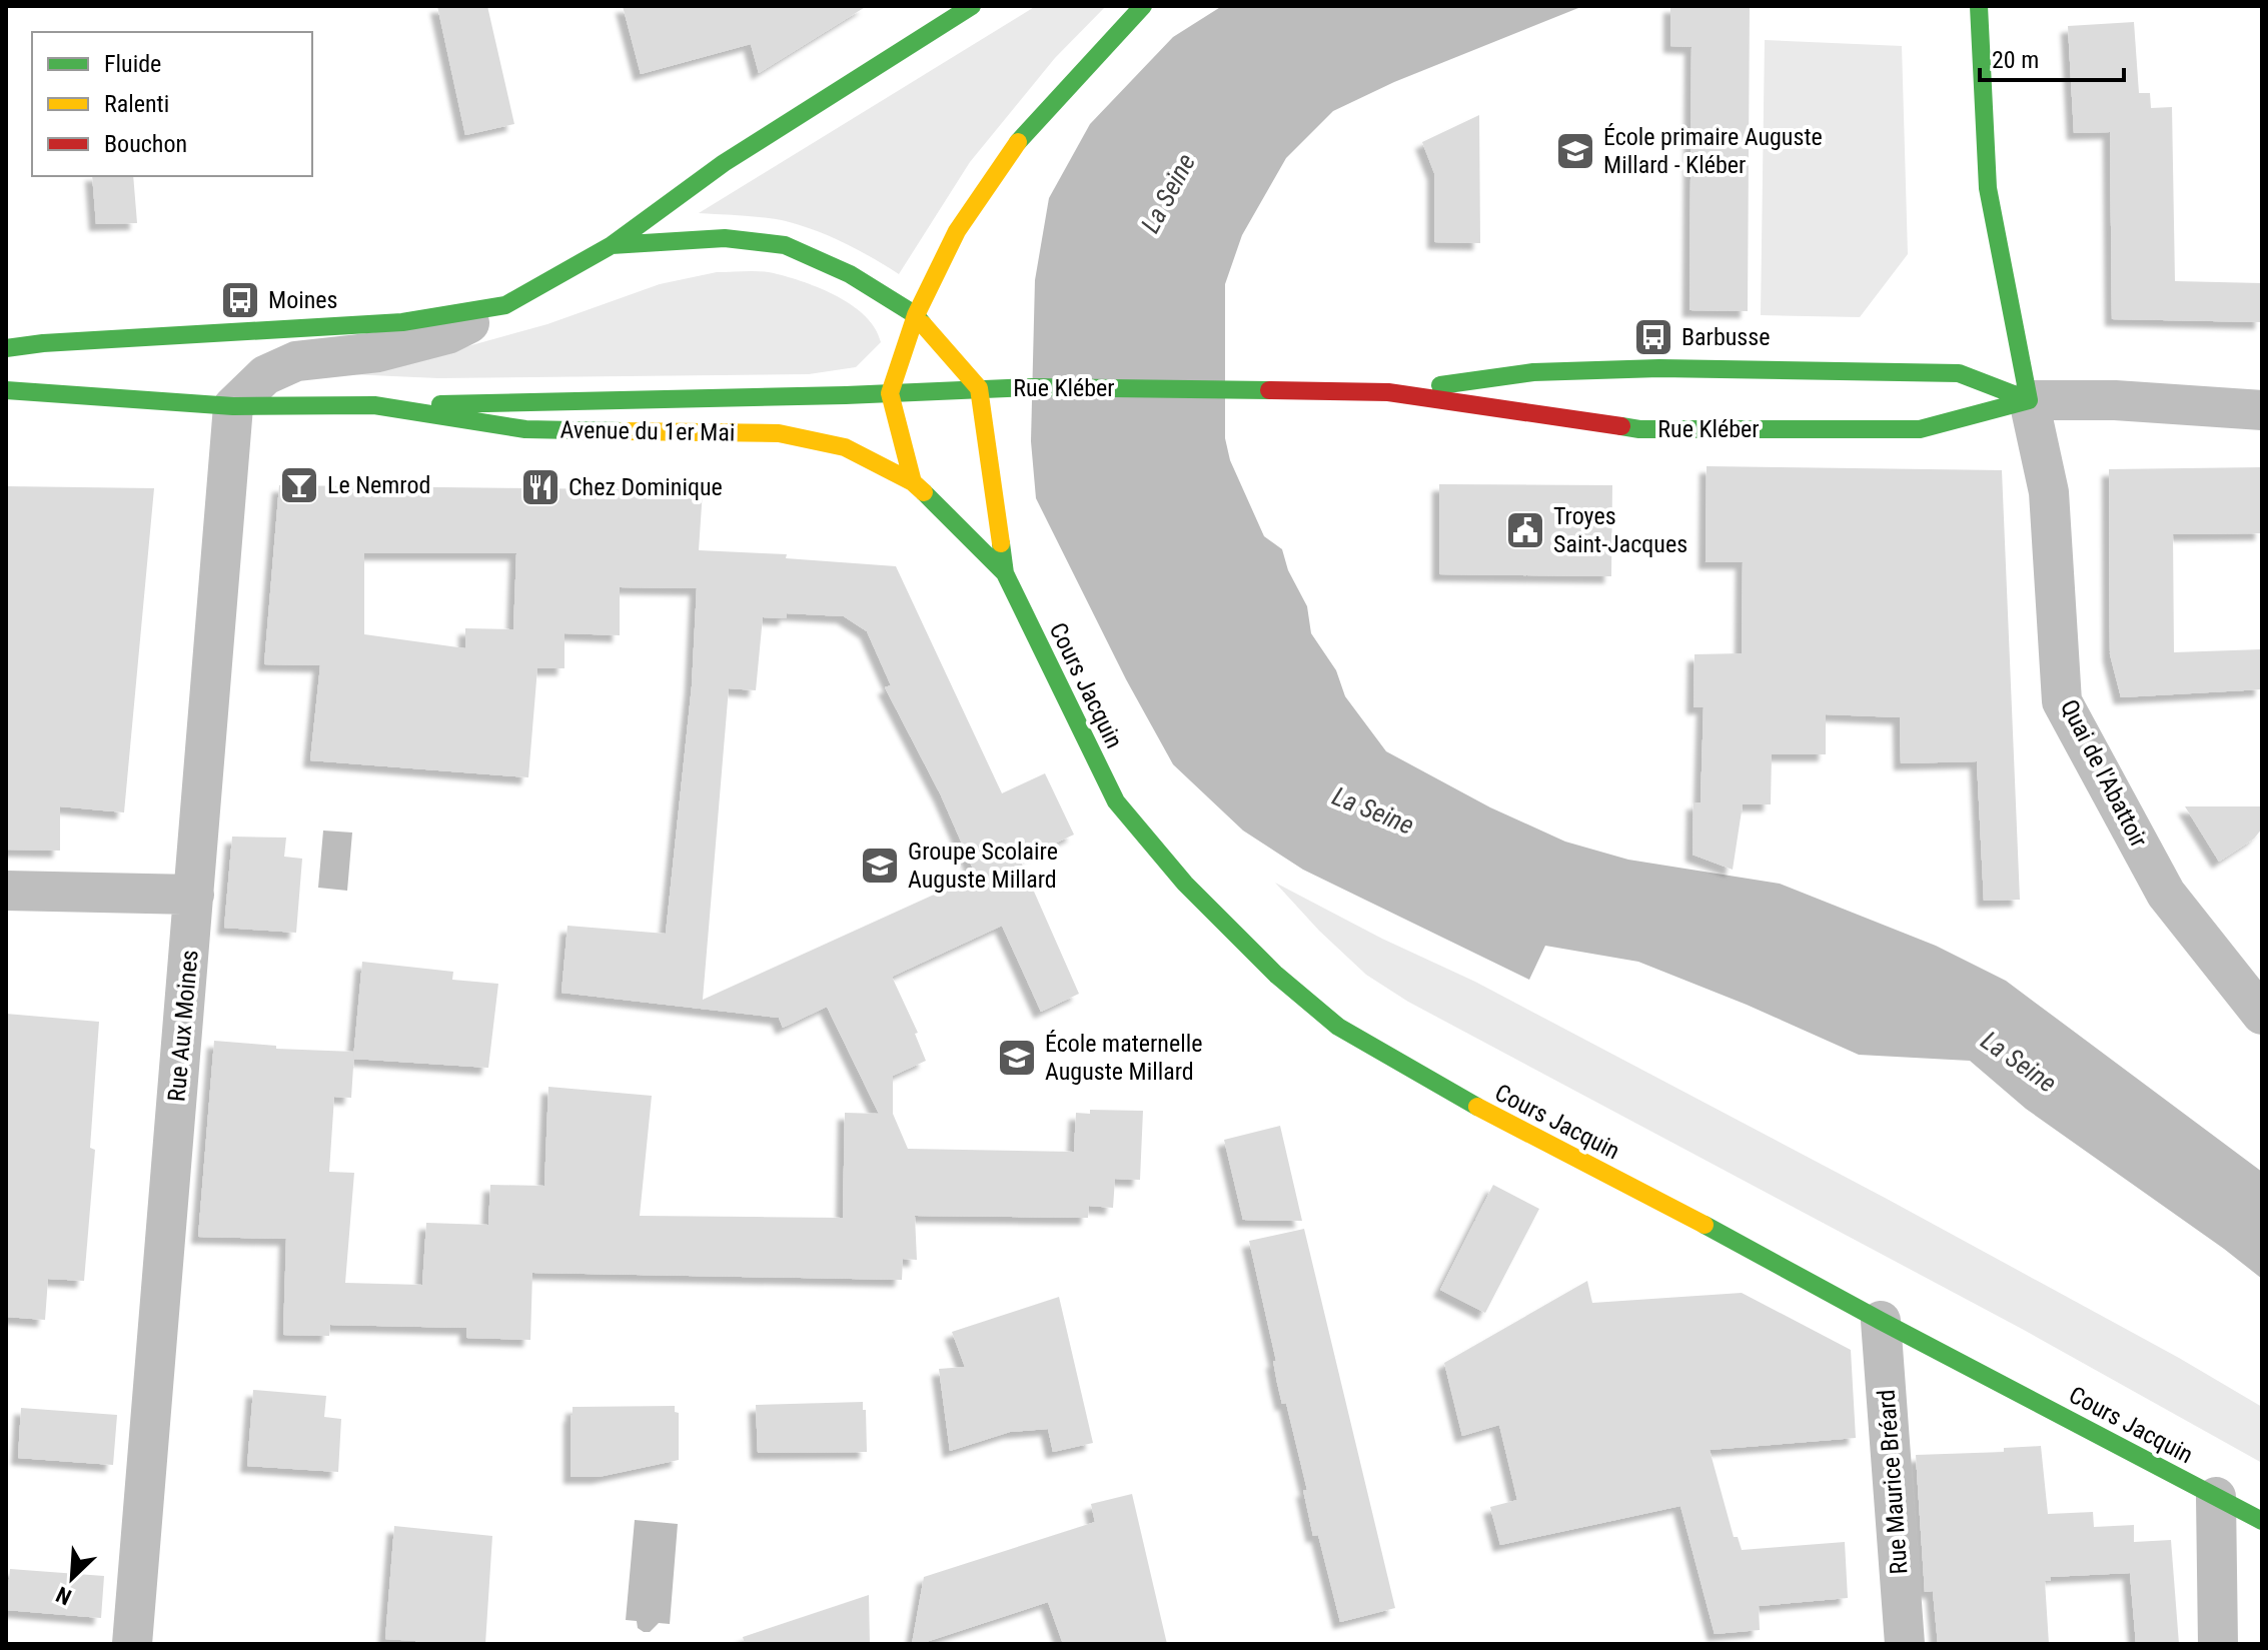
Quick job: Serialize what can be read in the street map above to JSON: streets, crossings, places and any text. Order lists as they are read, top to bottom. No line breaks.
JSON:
{"streets":{"main road":["Rue Kléber","Avenue du 1er Mai","Cours Jacquin"],"street":["Quai de l'Abattoir","Rue Aux Moines","Rue Maurice Bréard"]},"crossings":[["Rue Kléber","Avenue du 1er Mai"],["Rue Kléber","Cours Jacquin"],["Rue Kléber","Quai de l'Abattoir"],["Avenue du 1er Mai","Cours Jacquin"],["Avenue du 1er Mai","Rue Aux Moines"],["Cours Jacquin","Rue Maurice Bréard"]],"water":["La Seine"],"places":{"school or university":["École primaire Auguste Millard - Kléber","Groupe Scolaire Auguste Millard","École maternelle Auguste Millard"],"bus stop":["Moines","Barbusse"],"bar":["Le Nemrod"],"restaurant":["Chez Dominique"],"public building":["Troyes Saint-Jacques"]},"legend":["Fluide","Ralenti","Bouchon"],"scale_bar":"20 m","north":"bottom left"}
